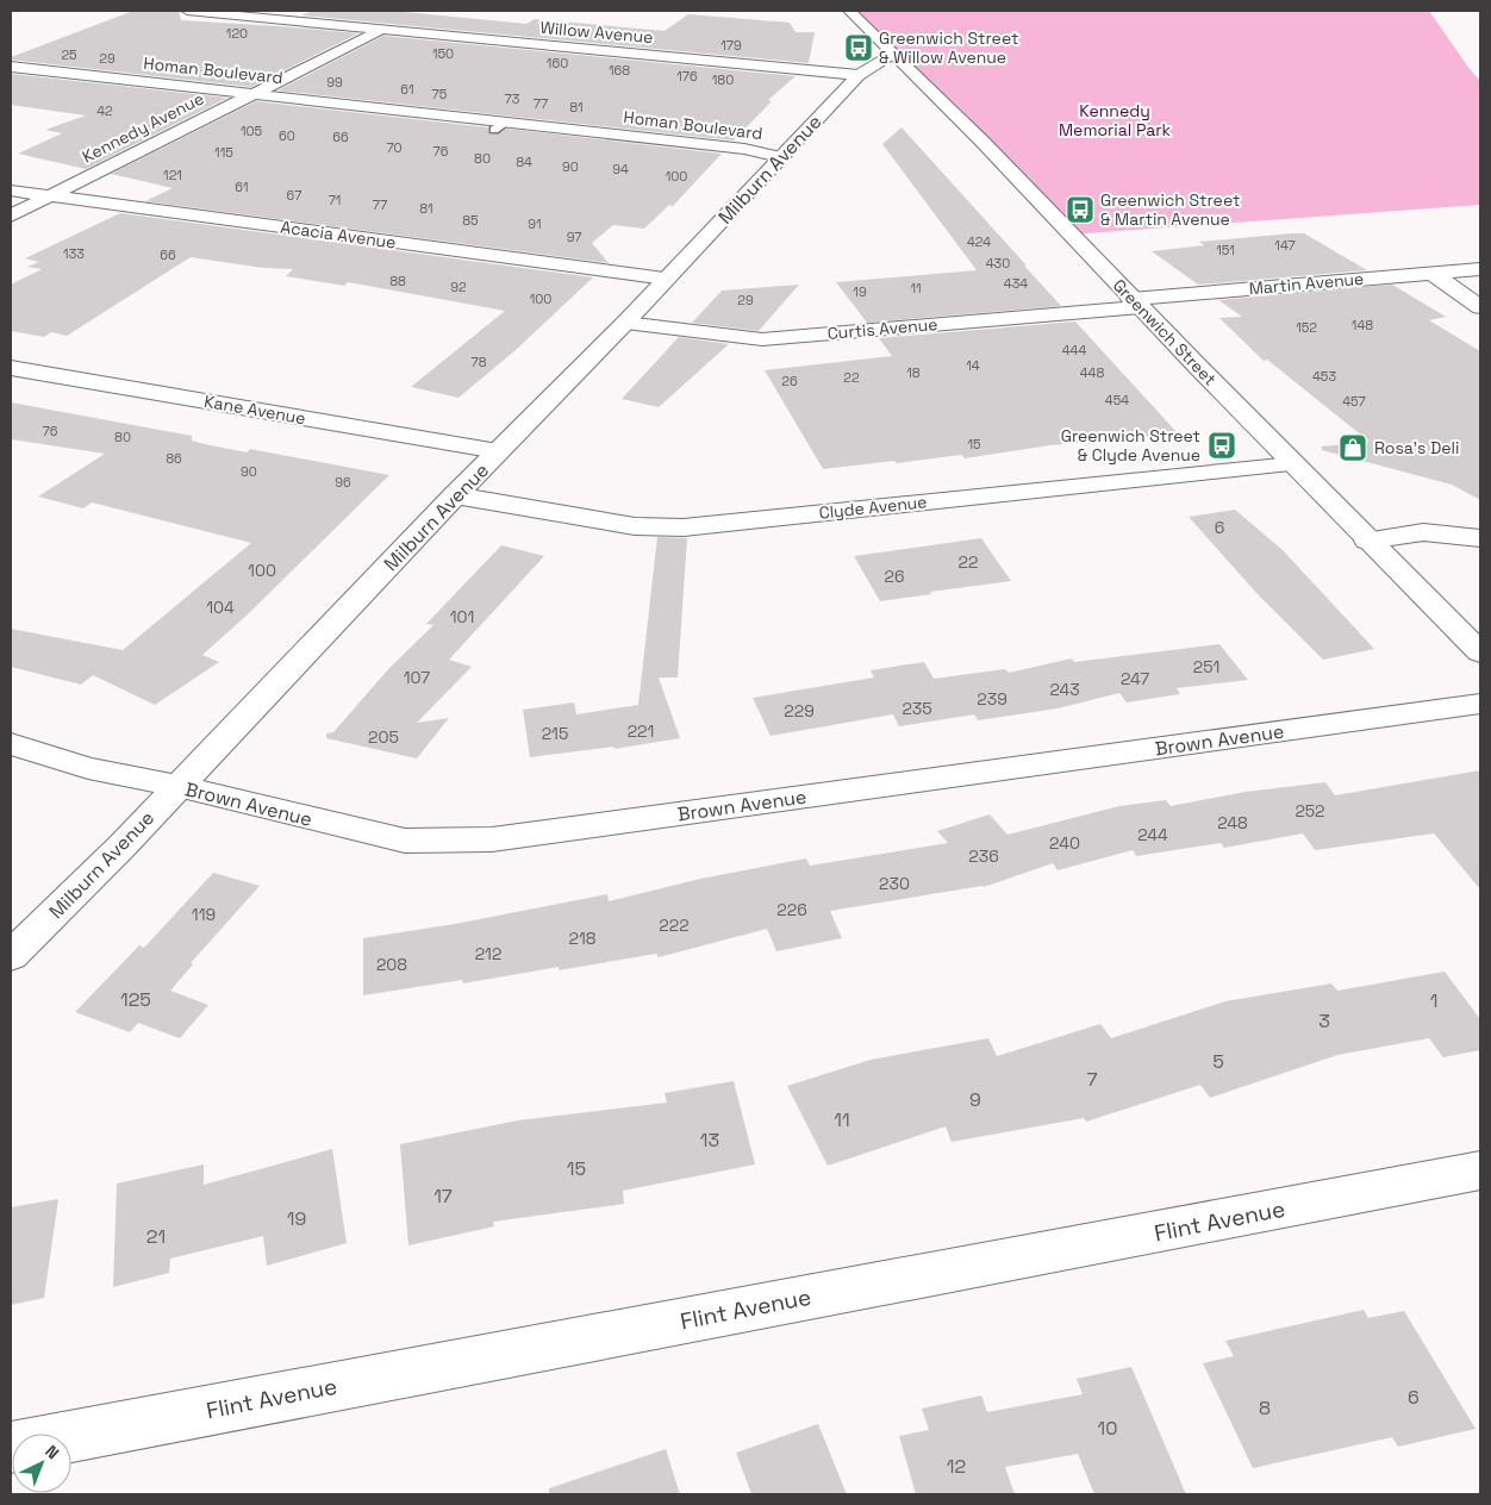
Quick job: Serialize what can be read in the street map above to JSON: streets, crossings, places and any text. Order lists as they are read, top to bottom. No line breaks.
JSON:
{"streets":{"street":["Willow Avenue","Homan Boulevard","Kennedy Avenue","Milburn Avenue","Acacia Avenue","Martin Avenue","Curtis Avenue","Greenwich Street","Kane Avenue","Clyde Avenue","Brown Avenue","Flint Avenue"]},"crossings":[["Willow Avenue","Kennedy Avenue"],["Willow Avenue","Milburn Avenue"],["Homan Boulevard","Kennedy Avenue"],["Homan Boulevard","Milburn Avenue"],["Kennedy Avenue","Acacia Avenue"],["Milburn Avenue","Acacia Avenue"],["Milburn Avenue","Curtis Avenue"],["Milburn Avenue","Kane Avenue"],["Milburn Avenue","Clyde Avenue"],["Milburn Avenue","Brown Avenue"],["Martin Avenue","Curtis Avenue"],["Martin Avenue","Greenwich Street"],["Curtis Avenue","Greenwich Street"],["Greenwich Street","Clyde Avenue"]],"parks":["Kennedy Memorial Park"],"places":{"bus stop":["Greenwich Street & Willow Avenue","Greenwich Street & Martin Avenue","Greenwich Street & Clyde Avenue"],"shop":["Rosa's Deli"]},"house_numbers":["120","179","150","25","29","160","168","176","180","99","61","75","73","77","81","42","105","60","66","70","76","115","80","84","90","94","121","100","61","67","71","77","81","85","91","97","424","147","151","133","66","430","88","434","92","11","19","100","29","148","152","444","78","14","18","448","453","22","26","454","457","76","80","15","86","90","96","6","22","100","26","104","101","251","107","247","243","239","235","229","221","215","205","252","248","244","240","236","230","226","119","222","218","212","208","125","1","3","5","7","9","11","13","15","17","19","21","6","8","10","12"],"north":"top right"}
